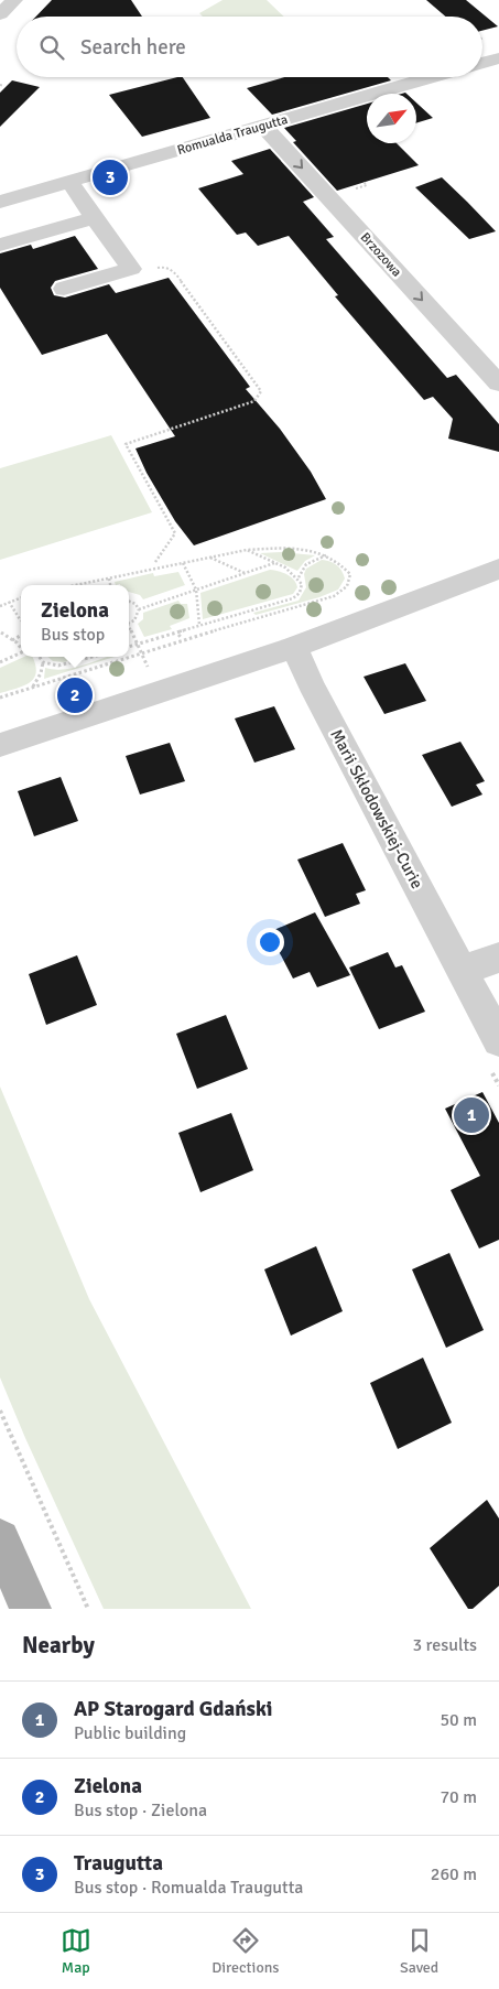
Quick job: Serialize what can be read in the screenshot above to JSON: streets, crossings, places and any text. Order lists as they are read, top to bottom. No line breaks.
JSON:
{"streets":{"street":["Romualda Traugutta","Brzozowa","Marii Skłodowskiej-Curie"]},"crossings":[["Romualda Traugutta","Brzozowa"]],"one_way":["Brzozowa"],"north":"top right","page":{"search":"Search here","pins":["3","2","1"],"popup":["Zielona","Bus stop"],"heading":["Nearby","3 results"],"list":[{"mark":"1","name":"AP Starogard Gdański","note":"Public building","value":"50 m"},{"mark":"2","name":"Zielona","note":"Bus stop · Zielona","value":"70 m"},{"mark":"3","name":"Traugutta","note":"Bus stop · Romualda Traugutta","value":"260 m"}],"nav":["Map","Directions","Saved"]}}
